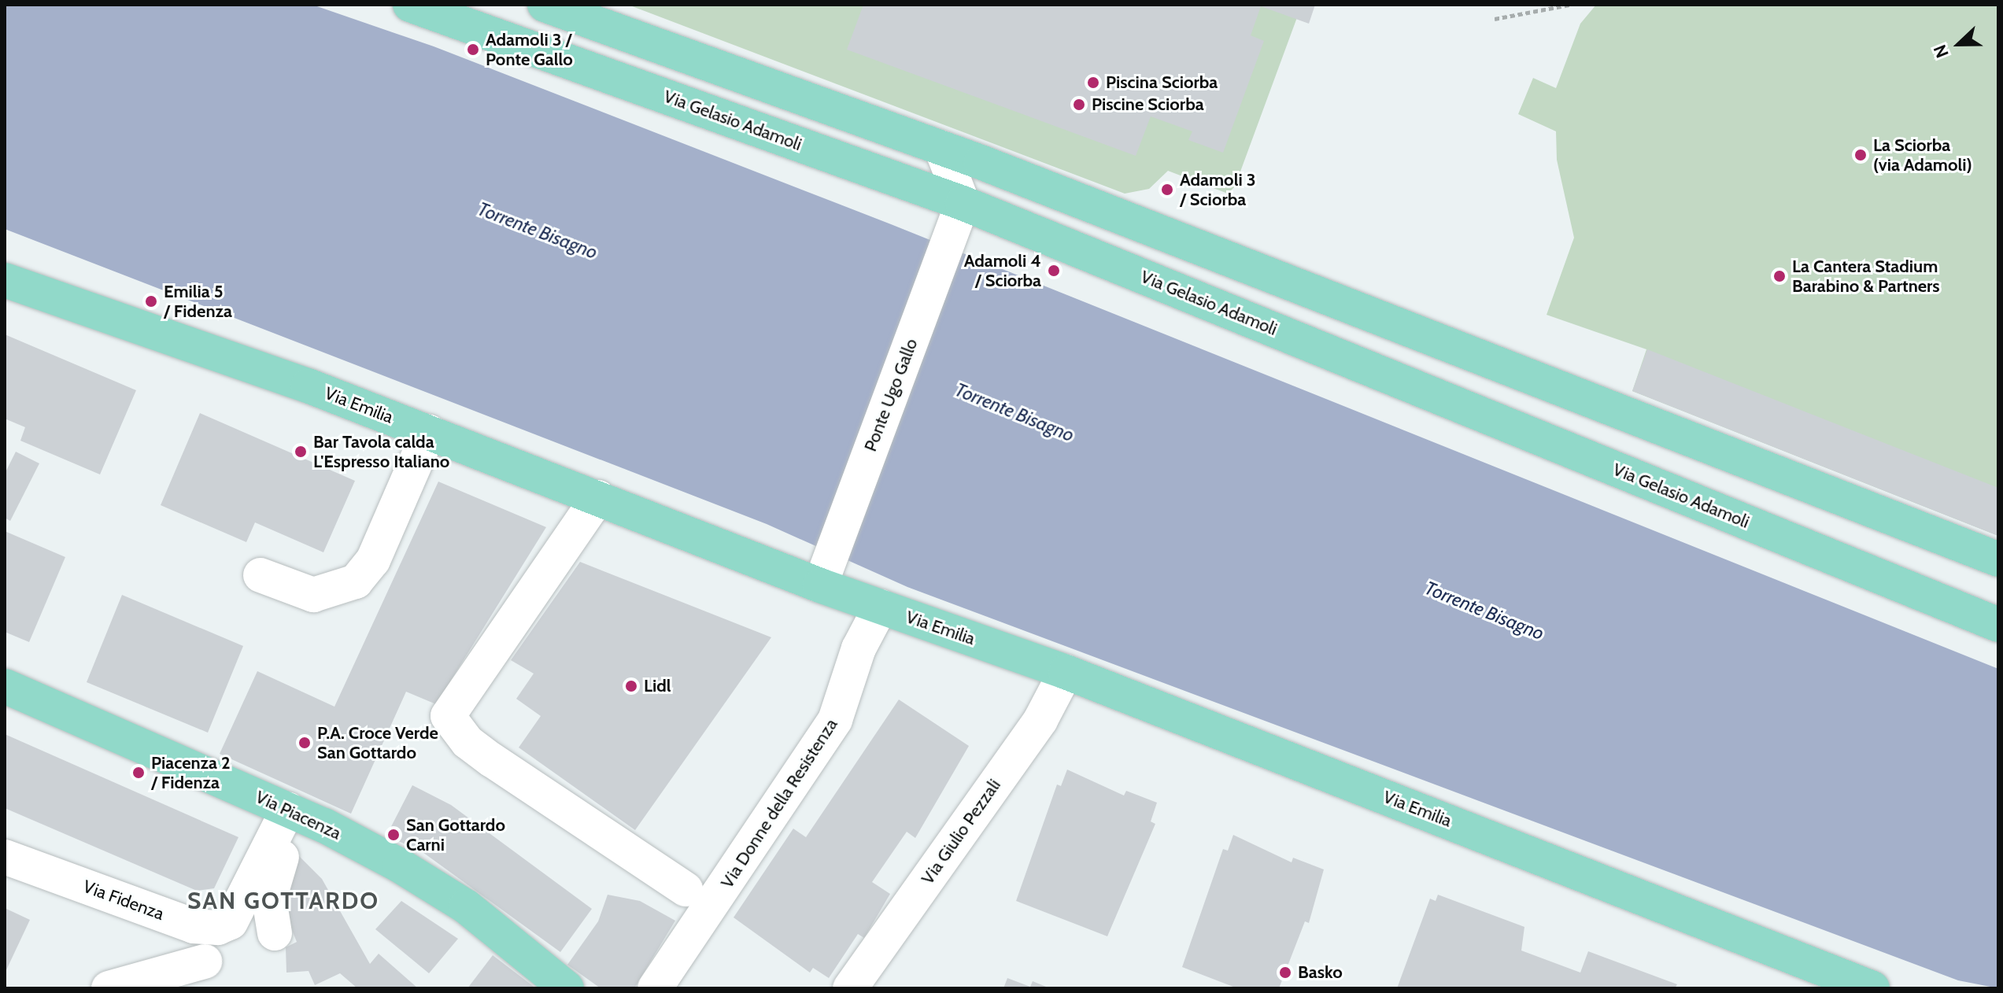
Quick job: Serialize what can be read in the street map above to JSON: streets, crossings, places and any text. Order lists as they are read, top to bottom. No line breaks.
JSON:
{"streets":{"main road":["Via Gelasio Adamoli","Via Emilia","Via Piacenza"],"street":["Ponte Ugo Gallo","Via Donne della Resistenza","Via Giulio Pezzali","Via Fidenza"]},"crossings":[["Via Gelasio Adamoli","Ponte Ugo Gallo"],["Ponte Ugo Gallo","Via Emilia"],["Via Emilia","Via Donne della Resistenza"],["Via Emilia","Via Giulio Pezzali"],["Via Piacenza","Via Fidenza"]],"districts":["SAN GOTTARDO"],"water":["Torrente Bisagno"],"places":["Adamoli 3 / Ponte Gallo","Piscina Sciorba","Piscine Sciorba","La Sciorba (via Adamoli)","Adamoli 3 / Sciorba","Adamoli 4 / Sciorba","La Cantera Stadium Barabino & Partners","Emilia 5 / Fidenza","Bar Tavola calda L'Espresso Italiano","Lidl","P.A. Croce Verde San Gottardo","Piacenza 2 / Fidenza","San Gottardo Carni","Basko"],"north":"left"}
